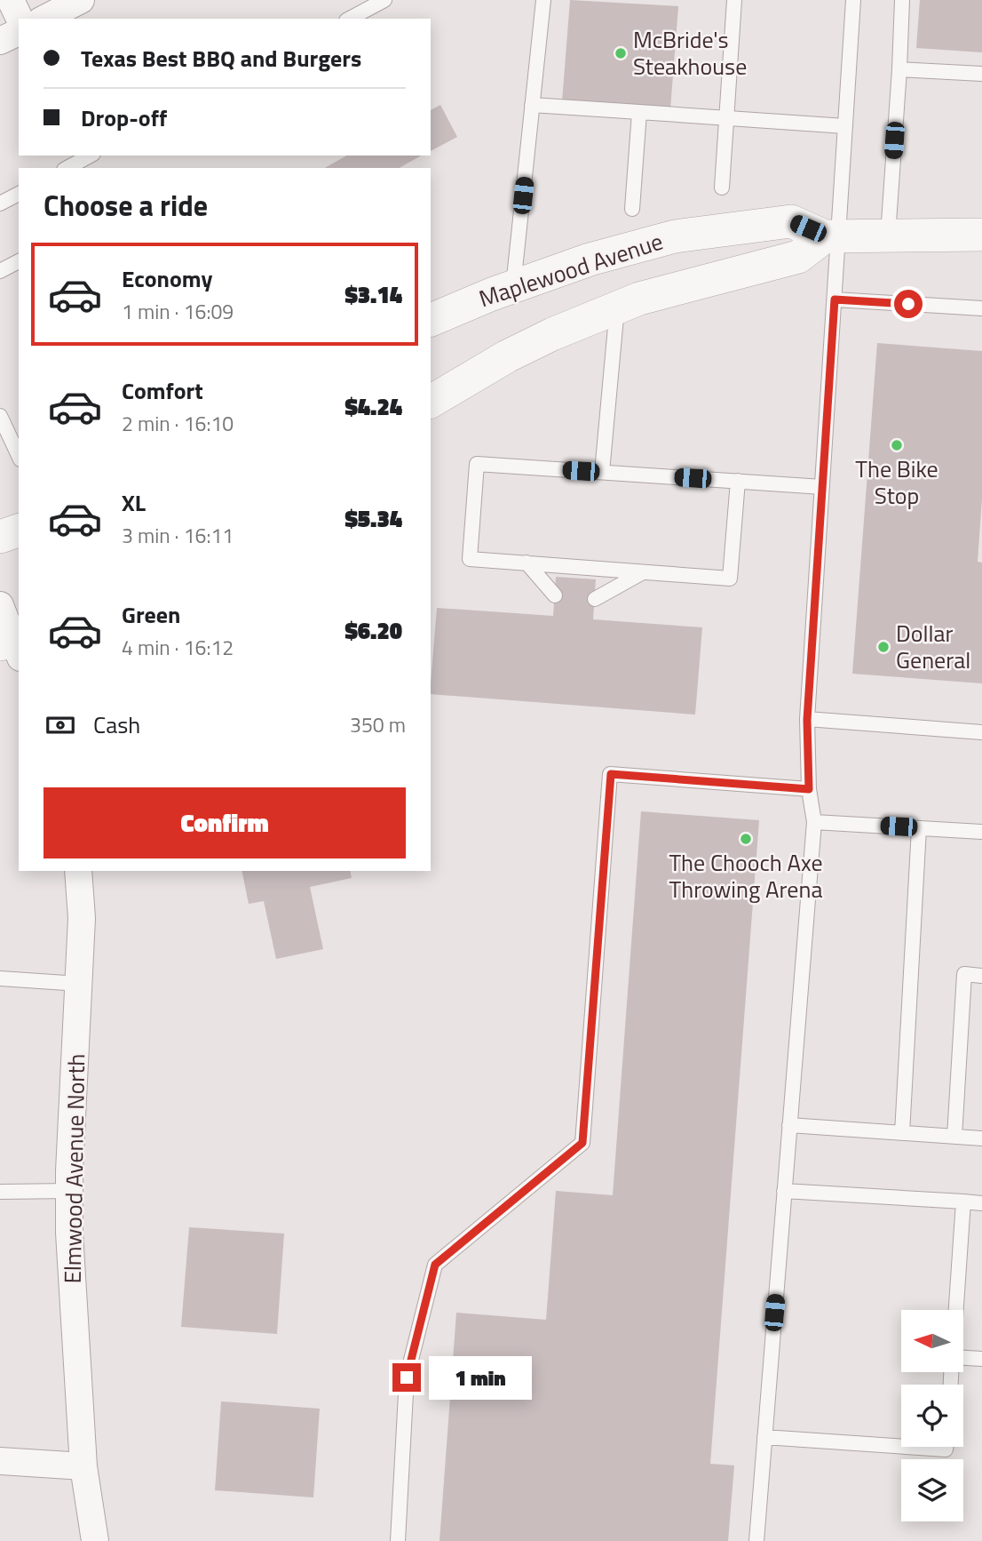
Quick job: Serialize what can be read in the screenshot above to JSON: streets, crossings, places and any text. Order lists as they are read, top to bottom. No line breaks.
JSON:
{"streets":{"street":["Maplewood Avenue","Elmwood Avenue North"]},"places":["McBride's Steakhouse","The Bike Stop","Dollar General","The Chooch Axe Throwing Arena"],"north":"left","page":{"banner":["Texas Best BBQ and Burgers","Drop-off"],"heading":"Choose a ride","list":[{"name":"Economy","note":"1 min · 16:09","value":"$3.14"},{"name":"Comfort","note":"2 min · 16:10","value":"$4.24"},{"name":"XL","note":"3 min · 16:11","value":"$5.34"},{"name":"Green","note":"4 min · 16:12","value":"$6.20"}],"pay":["Cash","350 m"],"buttons":"Confirm","bubble":"1 min"}}
